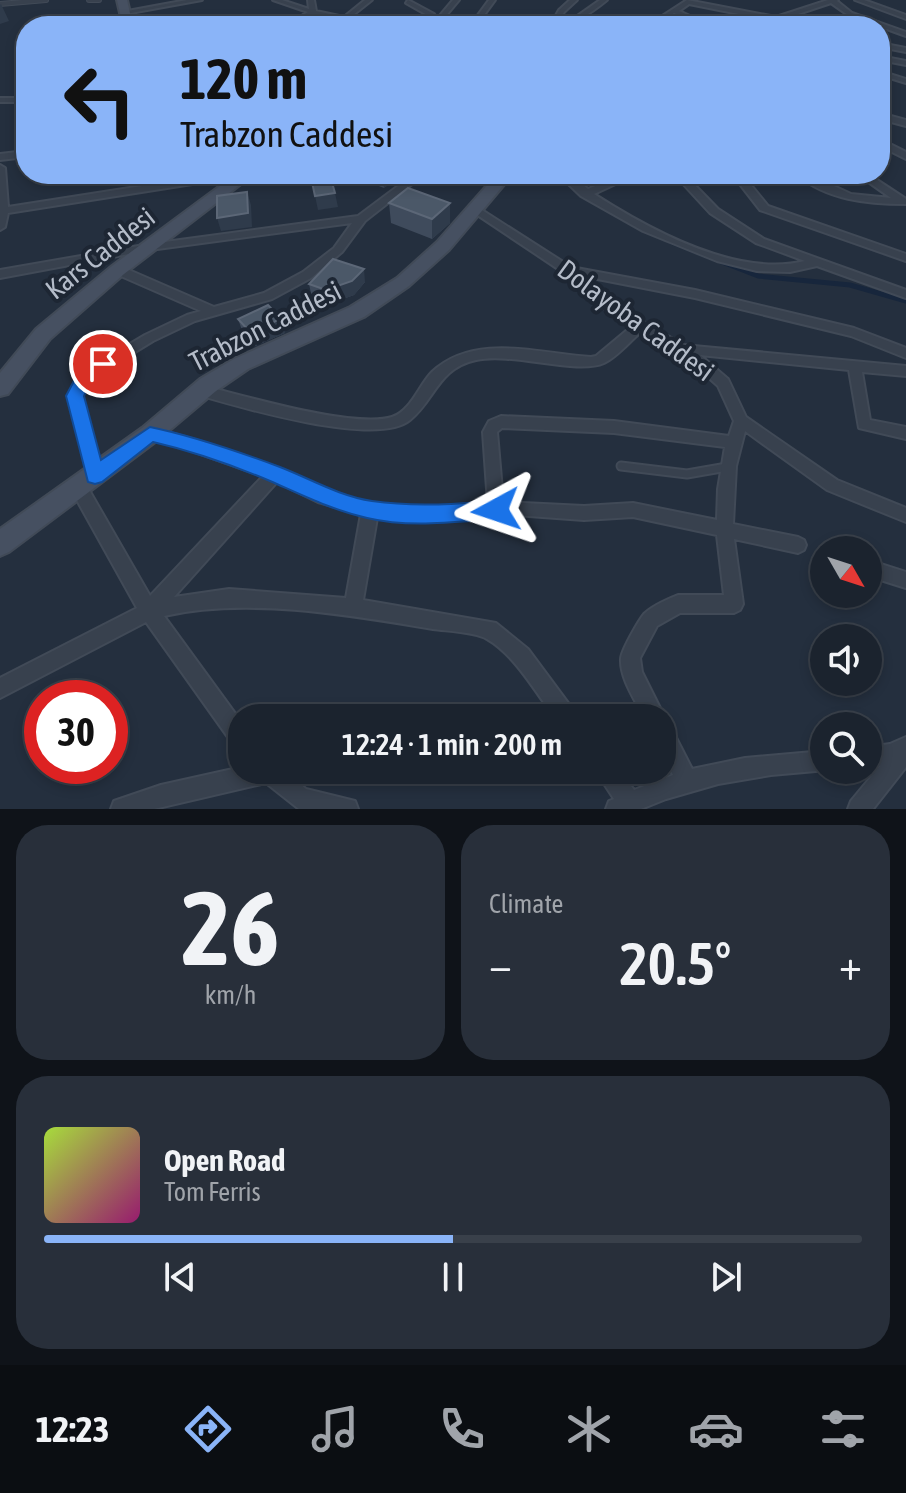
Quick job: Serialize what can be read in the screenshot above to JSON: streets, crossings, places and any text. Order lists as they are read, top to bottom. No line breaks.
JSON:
{"streets":{"street":["Kars Caddesi","Dolayoba Caddesi","Trabzon Caddesi"]},"crossings":[["Dolayoba Caddesi","Trabzon Caddesi"]],"north":"bottom right","page":{"turn":["120 m","Trabzon Caddesi"],"limit":"30","trip":"12:24 · 1 min · 200 m","tile":[["26","km/h"],"Climate"],"heat":["−","20.5°","+"],"song":["Open Road","Tom Ferris"],"tabs":"12:23"}}
